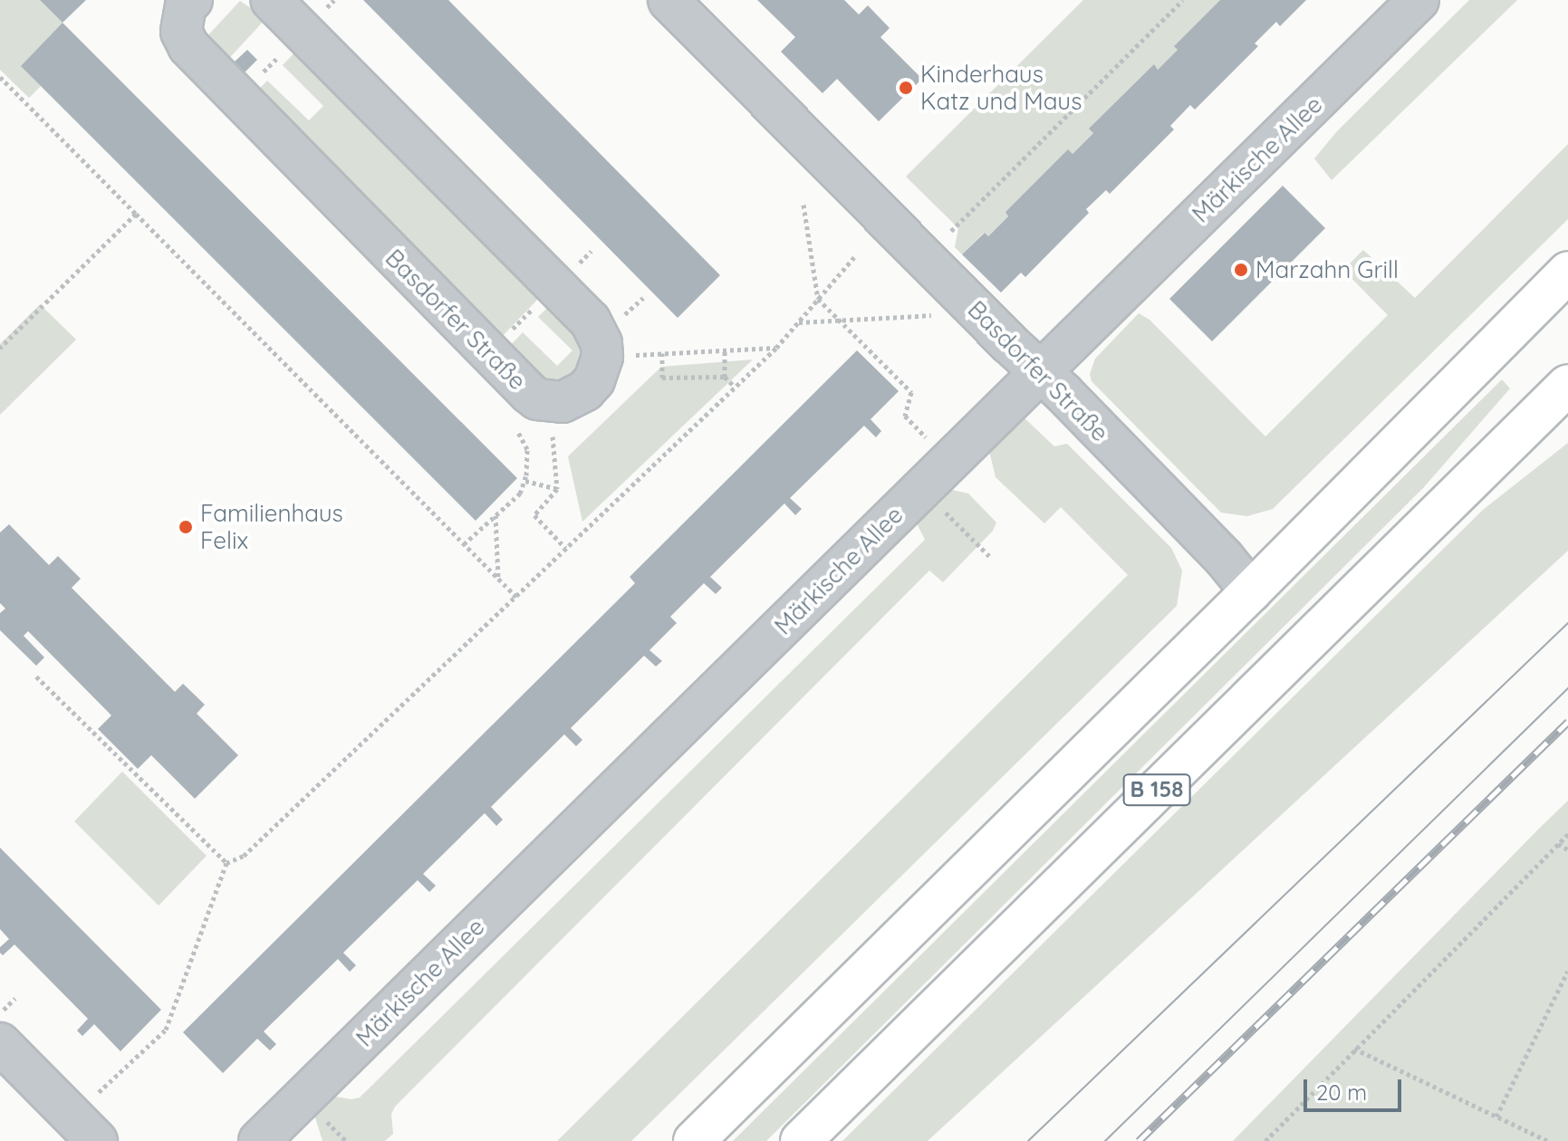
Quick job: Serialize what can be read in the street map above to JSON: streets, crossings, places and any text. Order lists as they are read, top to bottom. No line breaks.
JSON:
{"streets":{"main road":["B 158"],"street":["Märkische Allee","Basdorfer Straße"]},"crossings":[["Märkische Allee","Basdorfer Straße"]],"places":["Kinderhaus Katz und Maus","Marzahn Grill","Familienhaus Felix"],"scale_bar":"20 m"}
